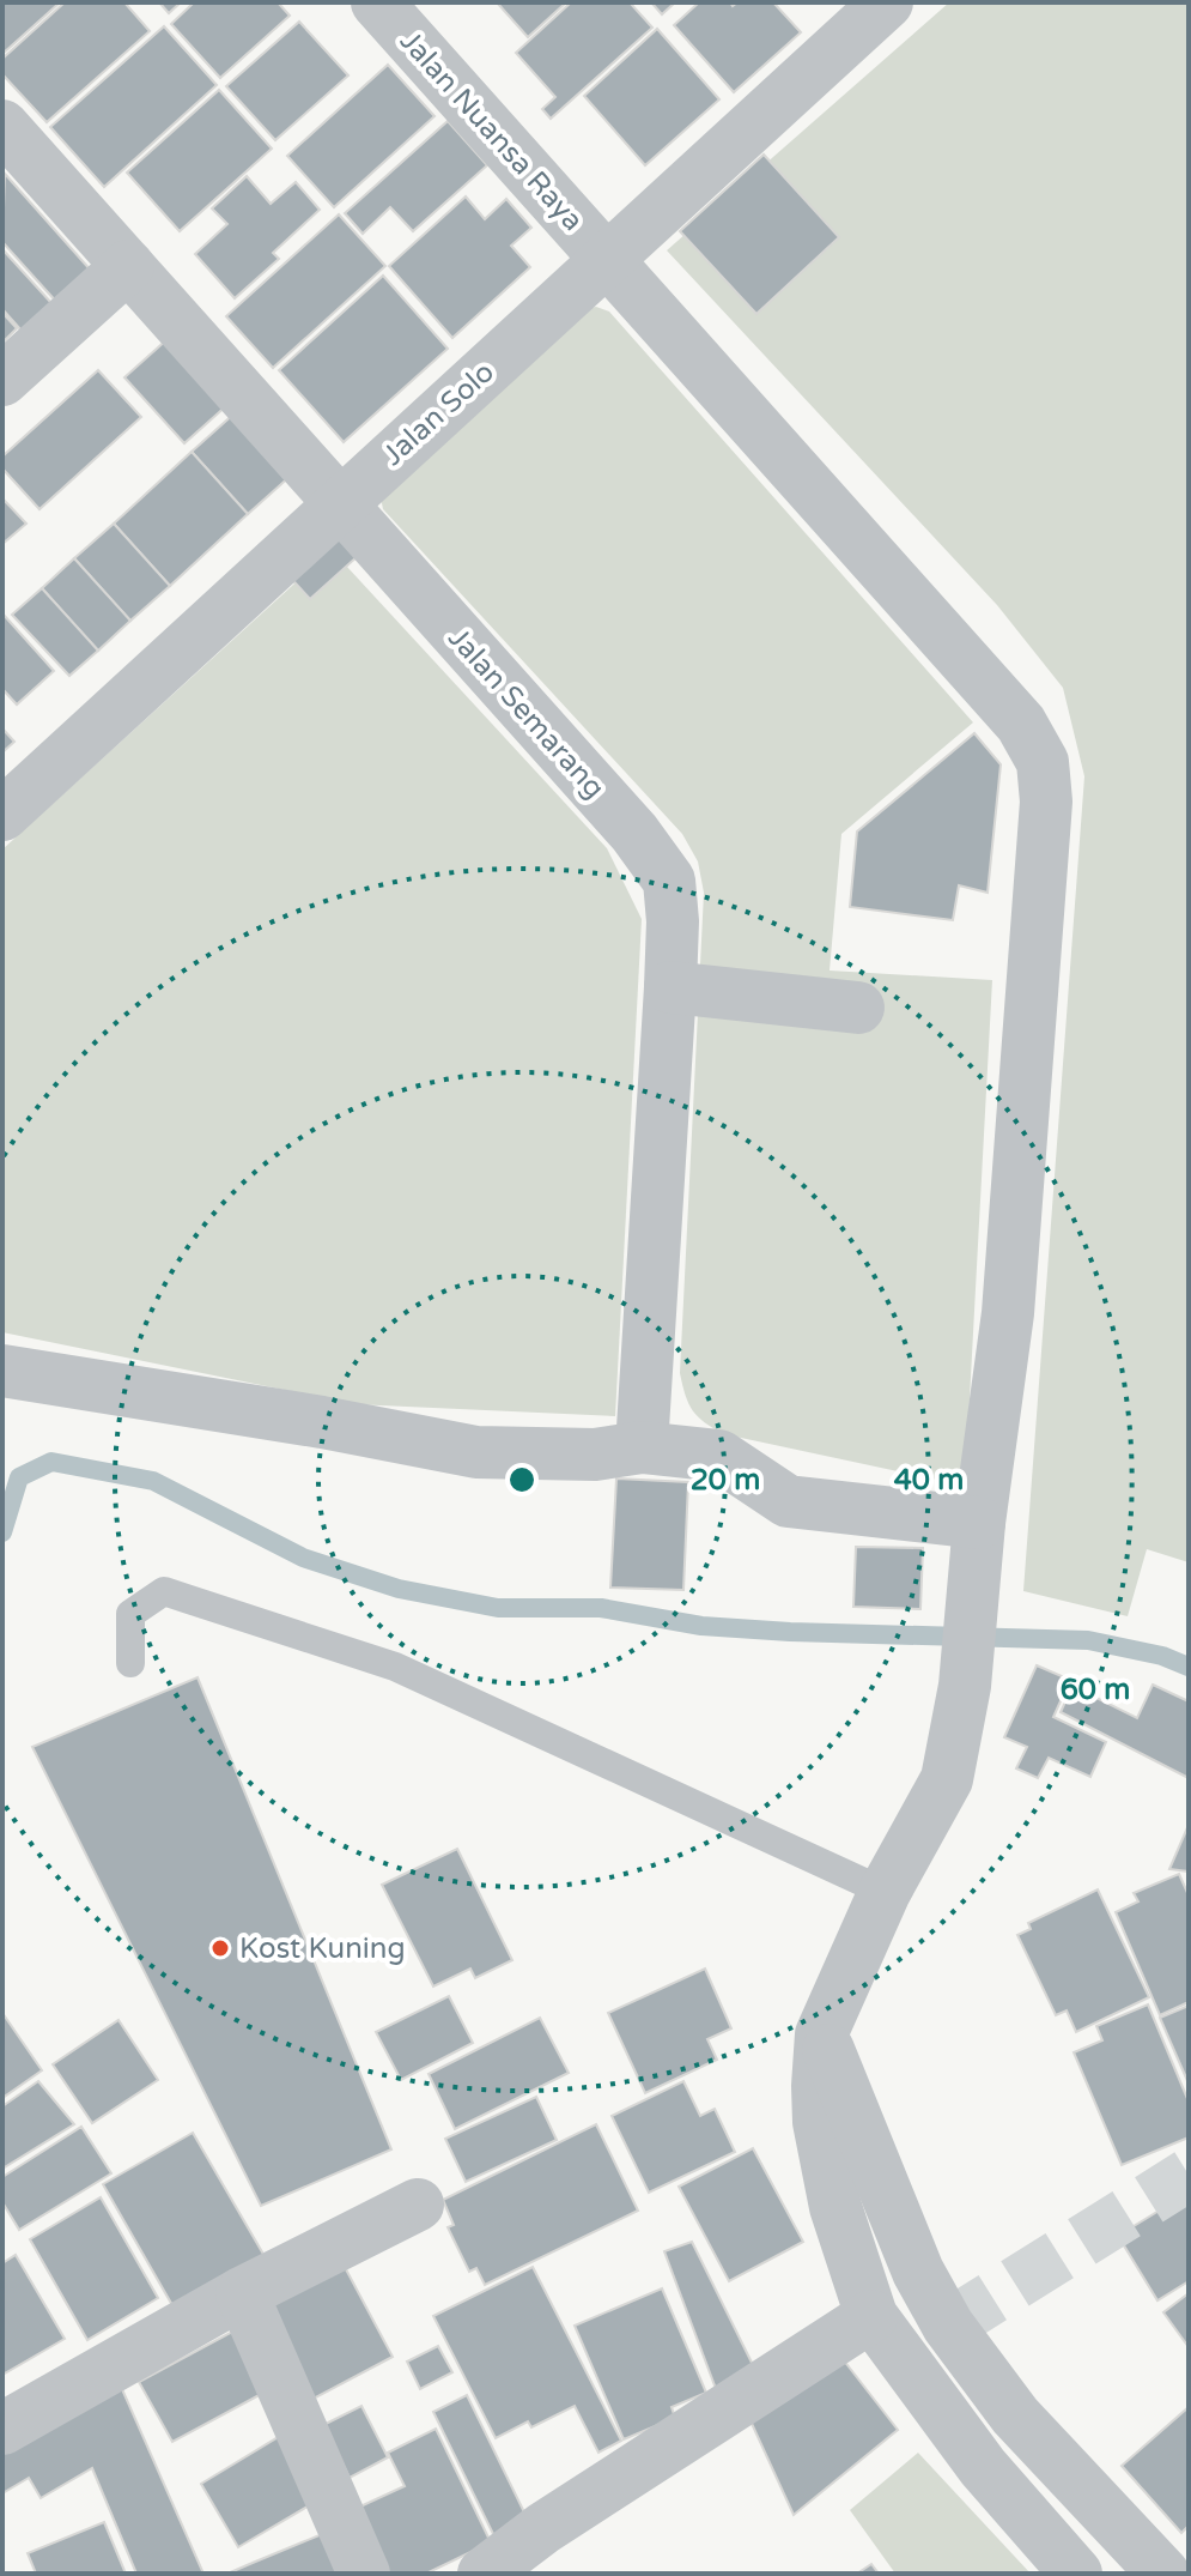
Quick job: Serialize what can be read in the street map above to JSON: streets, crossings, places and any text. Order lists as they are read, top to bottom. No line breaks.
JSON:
{"streets":{"street":["Jalan Nuansa Raya","Jalan Solo","Jalan Semarang"]},"crossings":[["Jalan Nuansa Raya","Jalan Solo"],["Jalan Solo","Jalan Semarang"]],"places":["Kost Kuning"],"rings":["20 m","40 m","60 m"]}
